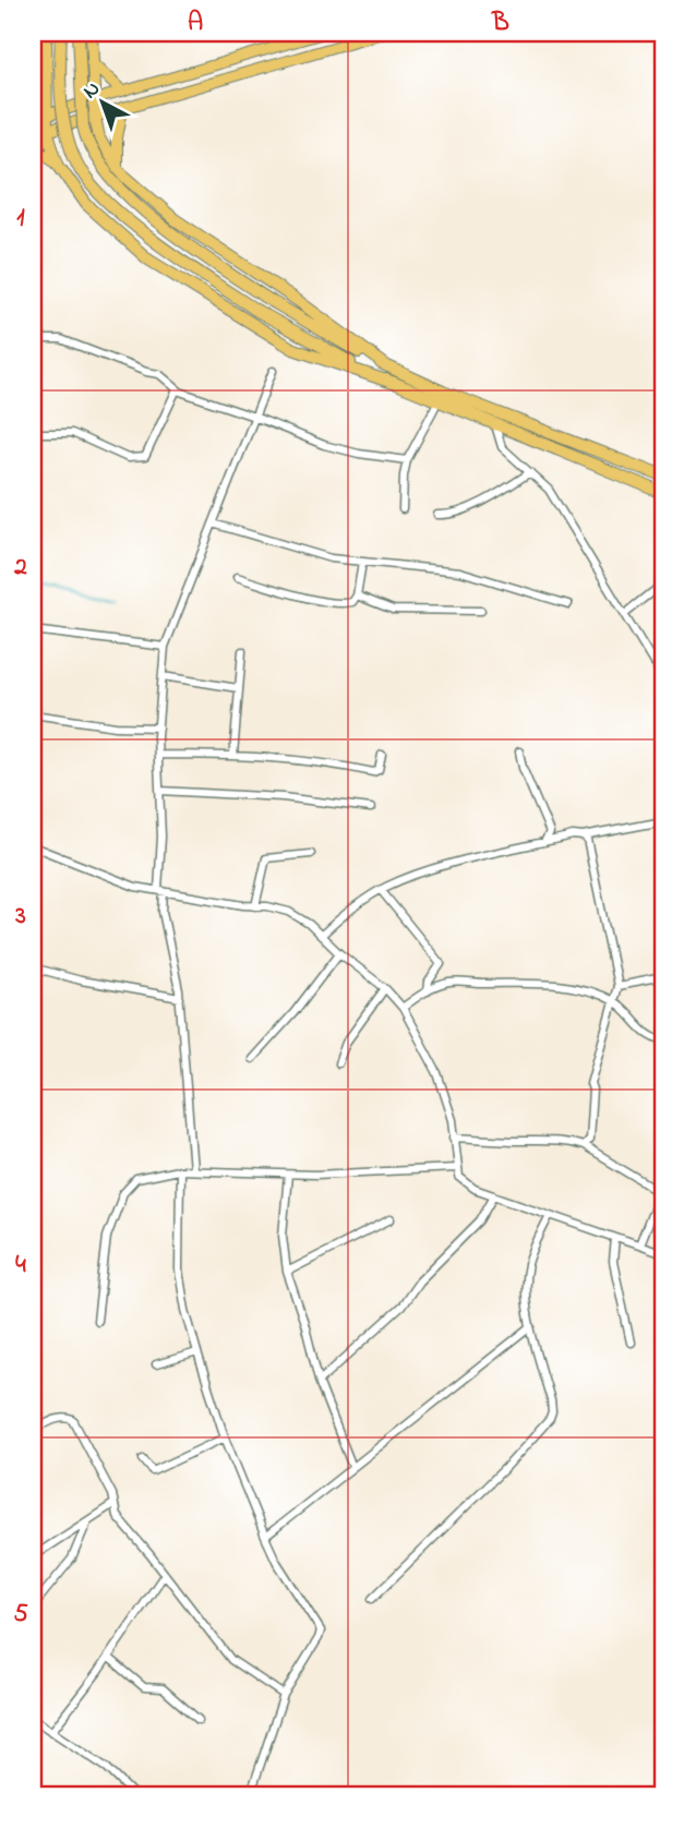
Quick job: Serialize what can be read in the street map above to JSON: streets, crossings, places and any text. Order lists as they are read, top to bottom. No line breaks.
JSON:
{"north":"top left","grid":{"columns":["A","B"],"rows":["1","2","3","4","5"]}}
